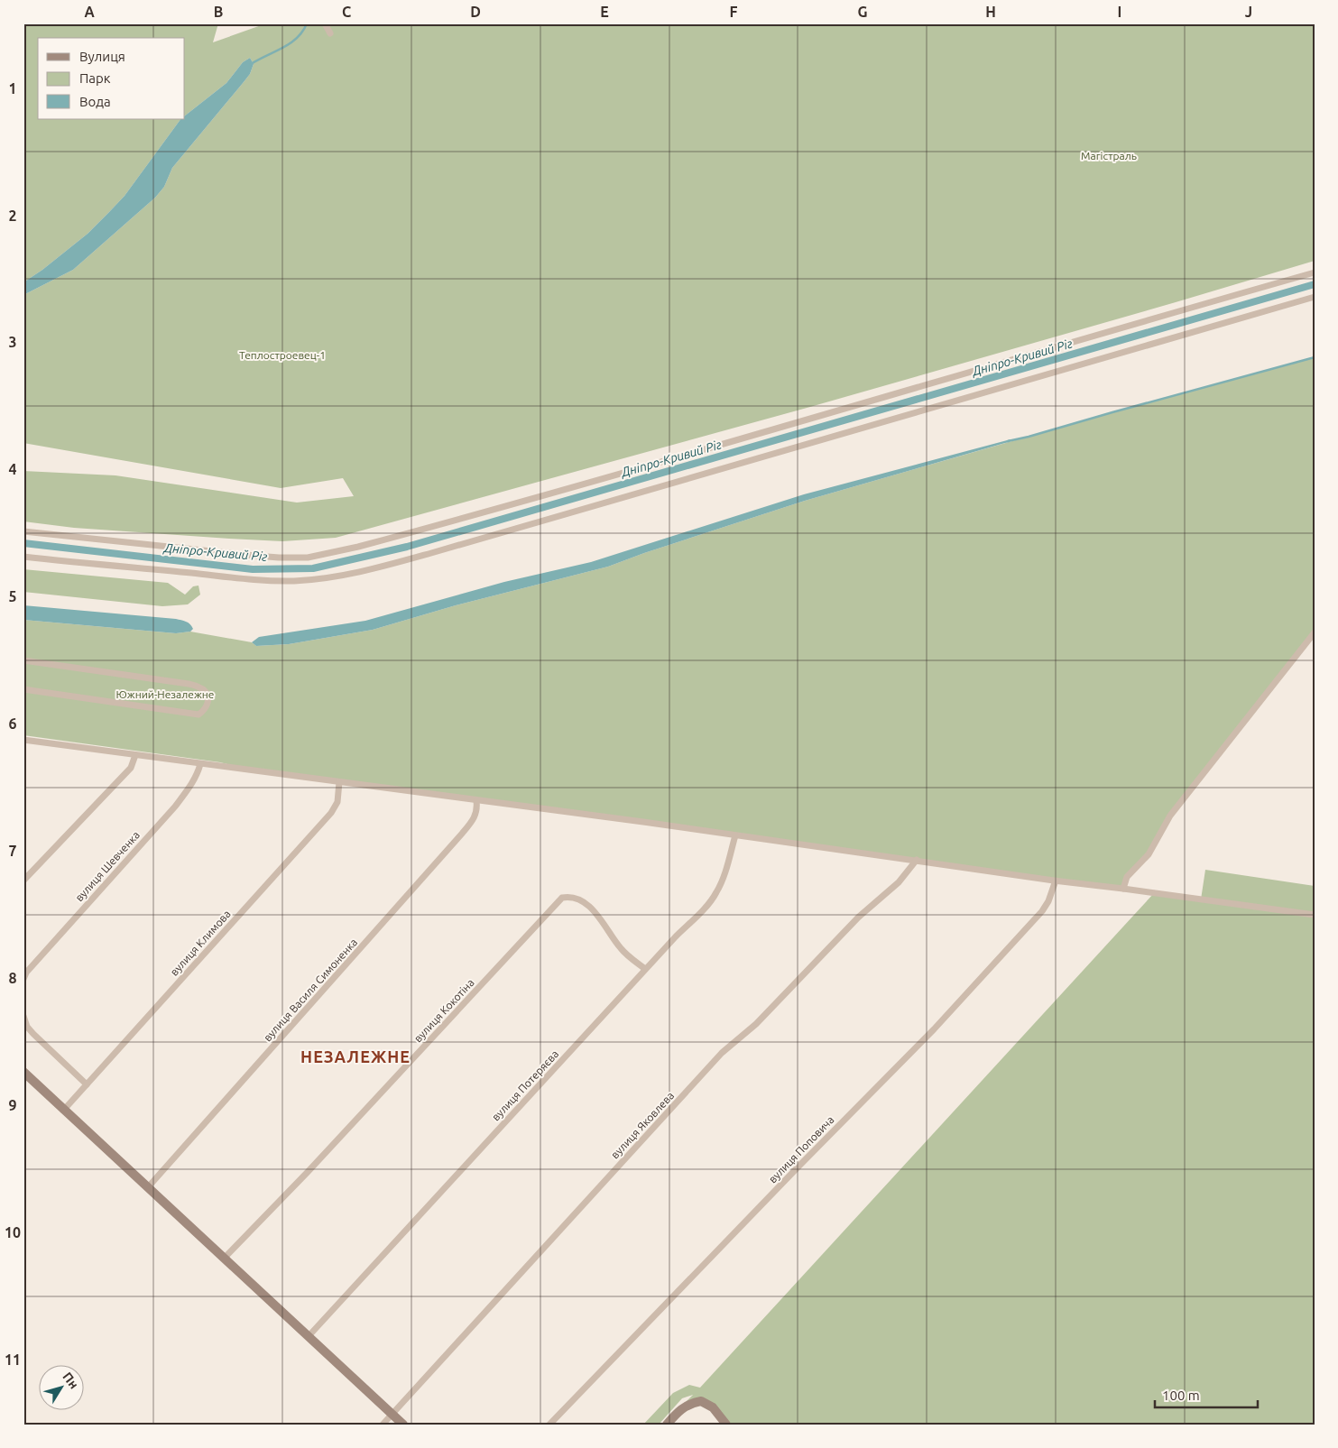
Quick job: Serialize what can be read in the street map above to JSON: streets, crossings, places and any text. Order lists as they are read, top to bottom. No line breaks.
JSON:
{"streets":{"street":["вулиця Шевченка","вулиця Климова","вулиця Василя Симоненка","вулиця Кокотіна","вулиця Потеряєва","вулиця Яковлева","вулиця Поповича"]},"crossings":[["вулиця Кокотіна","вулиця Потеряєва"]],"districts":["НЕЗАЛЕЖНЕ"],"water":["Дніпро-Кривий Ріг"],"parks":["Магістраль","Теплостроевец-1","Южний-Незалежне"],"legend":["Вулиця","Парк","Вода"],"scale_bar":"100 m","north":"top right","grid":{"columns":["A","B","C","D","E","F","G","H","I","J"],"rows":["1","2","3","4","5","6","7","8","9","10","11"]}}
